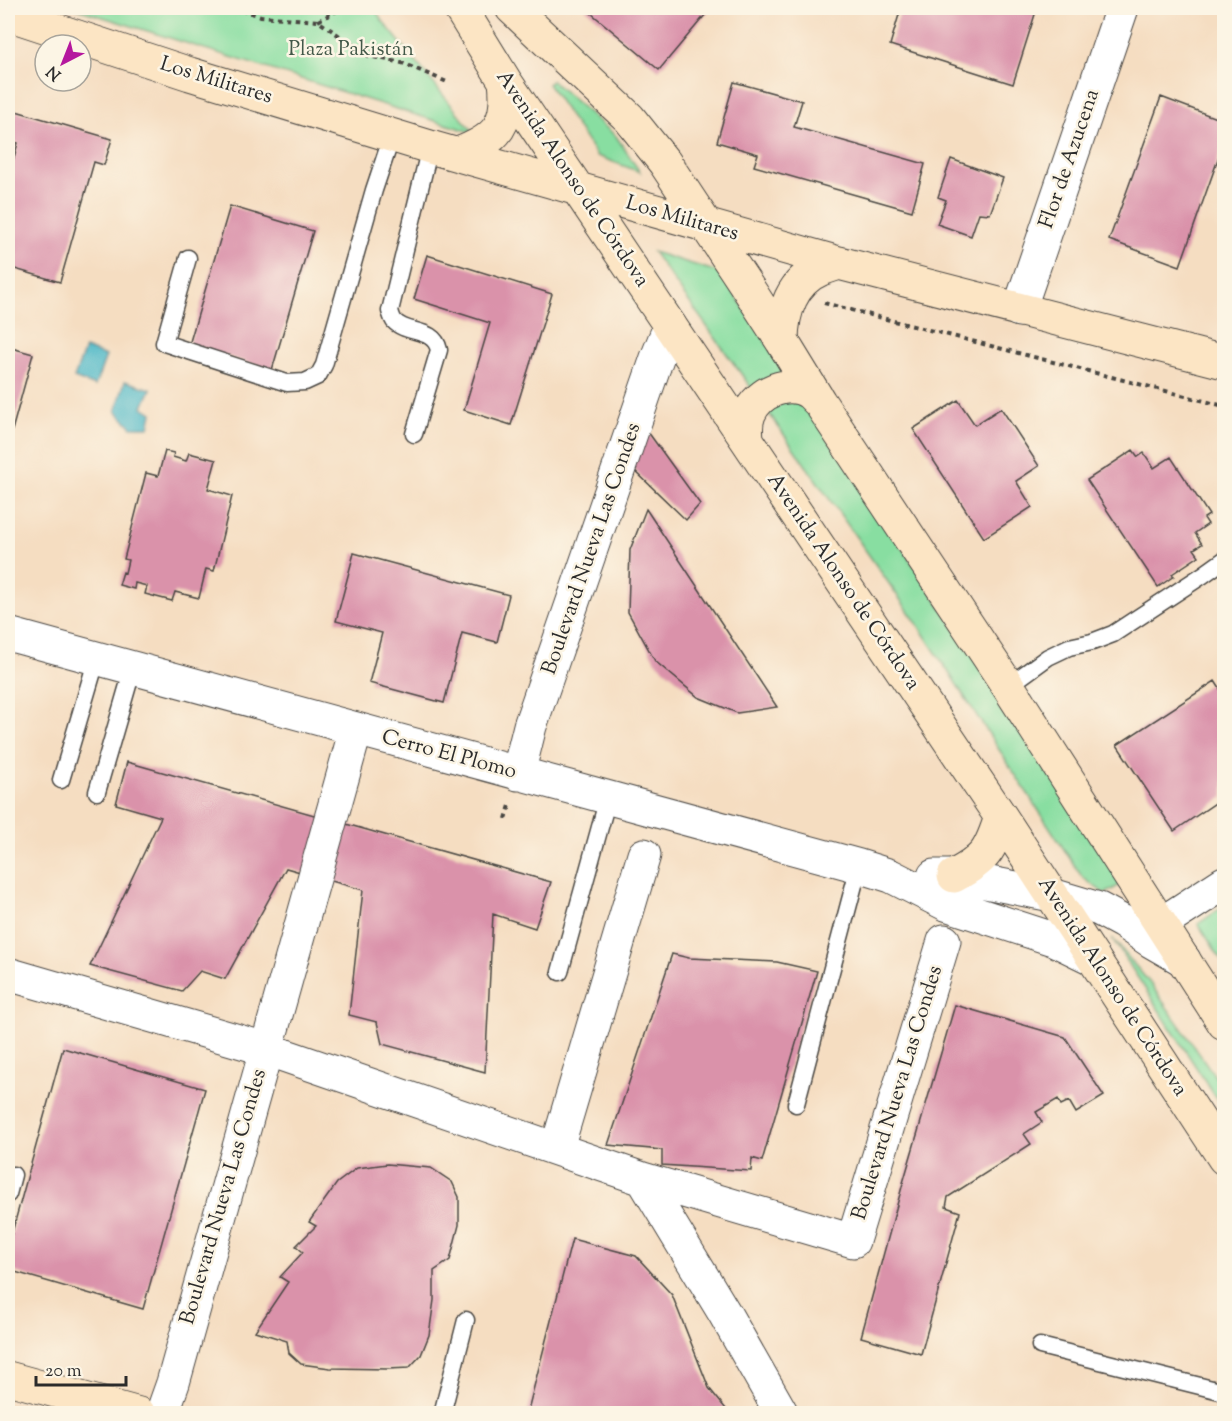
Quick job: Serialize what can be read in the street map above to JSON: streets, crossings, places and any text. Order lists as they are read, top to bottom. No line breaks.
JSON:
{"streets":{"main road":["Los Militares","Avenida Alonso de Córdova"],"street":["Flor de Azucena","Boulevard Nueva Las Condes","Cerro El Plomo"]},"crossings":[["Los Militares","Flor de Azucena"],["Los Militares","Avenida Alonso de Córdova"],["Avenida Alonso de Córdova","Boulevard Nueva Las Condes"],["Avenida Alonso de Córdova","Cerro El Plomo"],["Boulevard Nueva Las Condes","Cerro El Plomo"]],"parks":["Plaza Pakistán"],"scale_bar":"20 m","north":"bottom left"}
